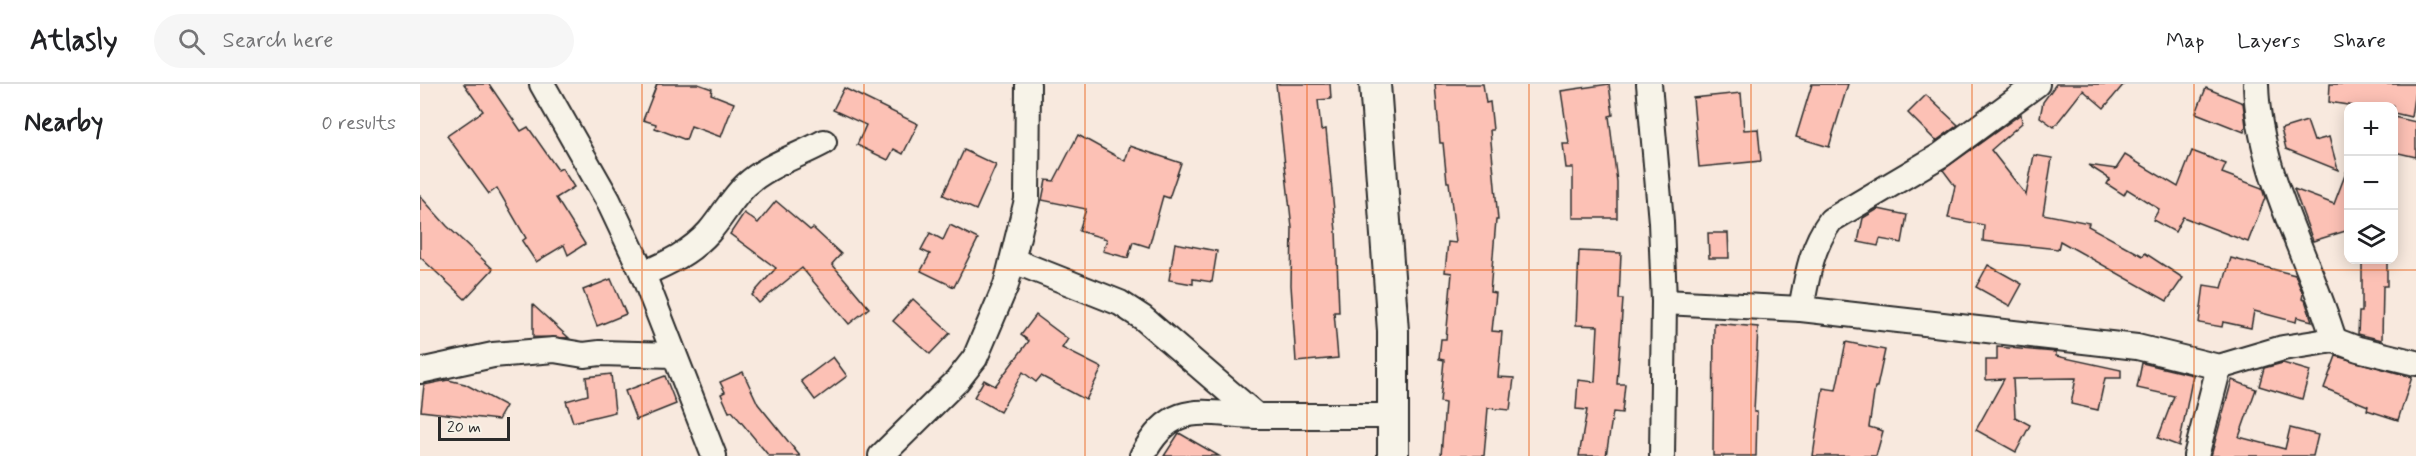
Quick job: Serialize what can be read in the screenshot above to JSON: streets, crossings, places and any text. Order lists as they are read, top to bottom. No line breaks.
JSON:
{"scale_bar":"20 m","page":{"header":"Atlasly","search":"Search here","nav":["Map","Layers","Share"],"heading":["Nearby","0 results"],"map_buttons":["+","−"],"scale":"20 m"}}
